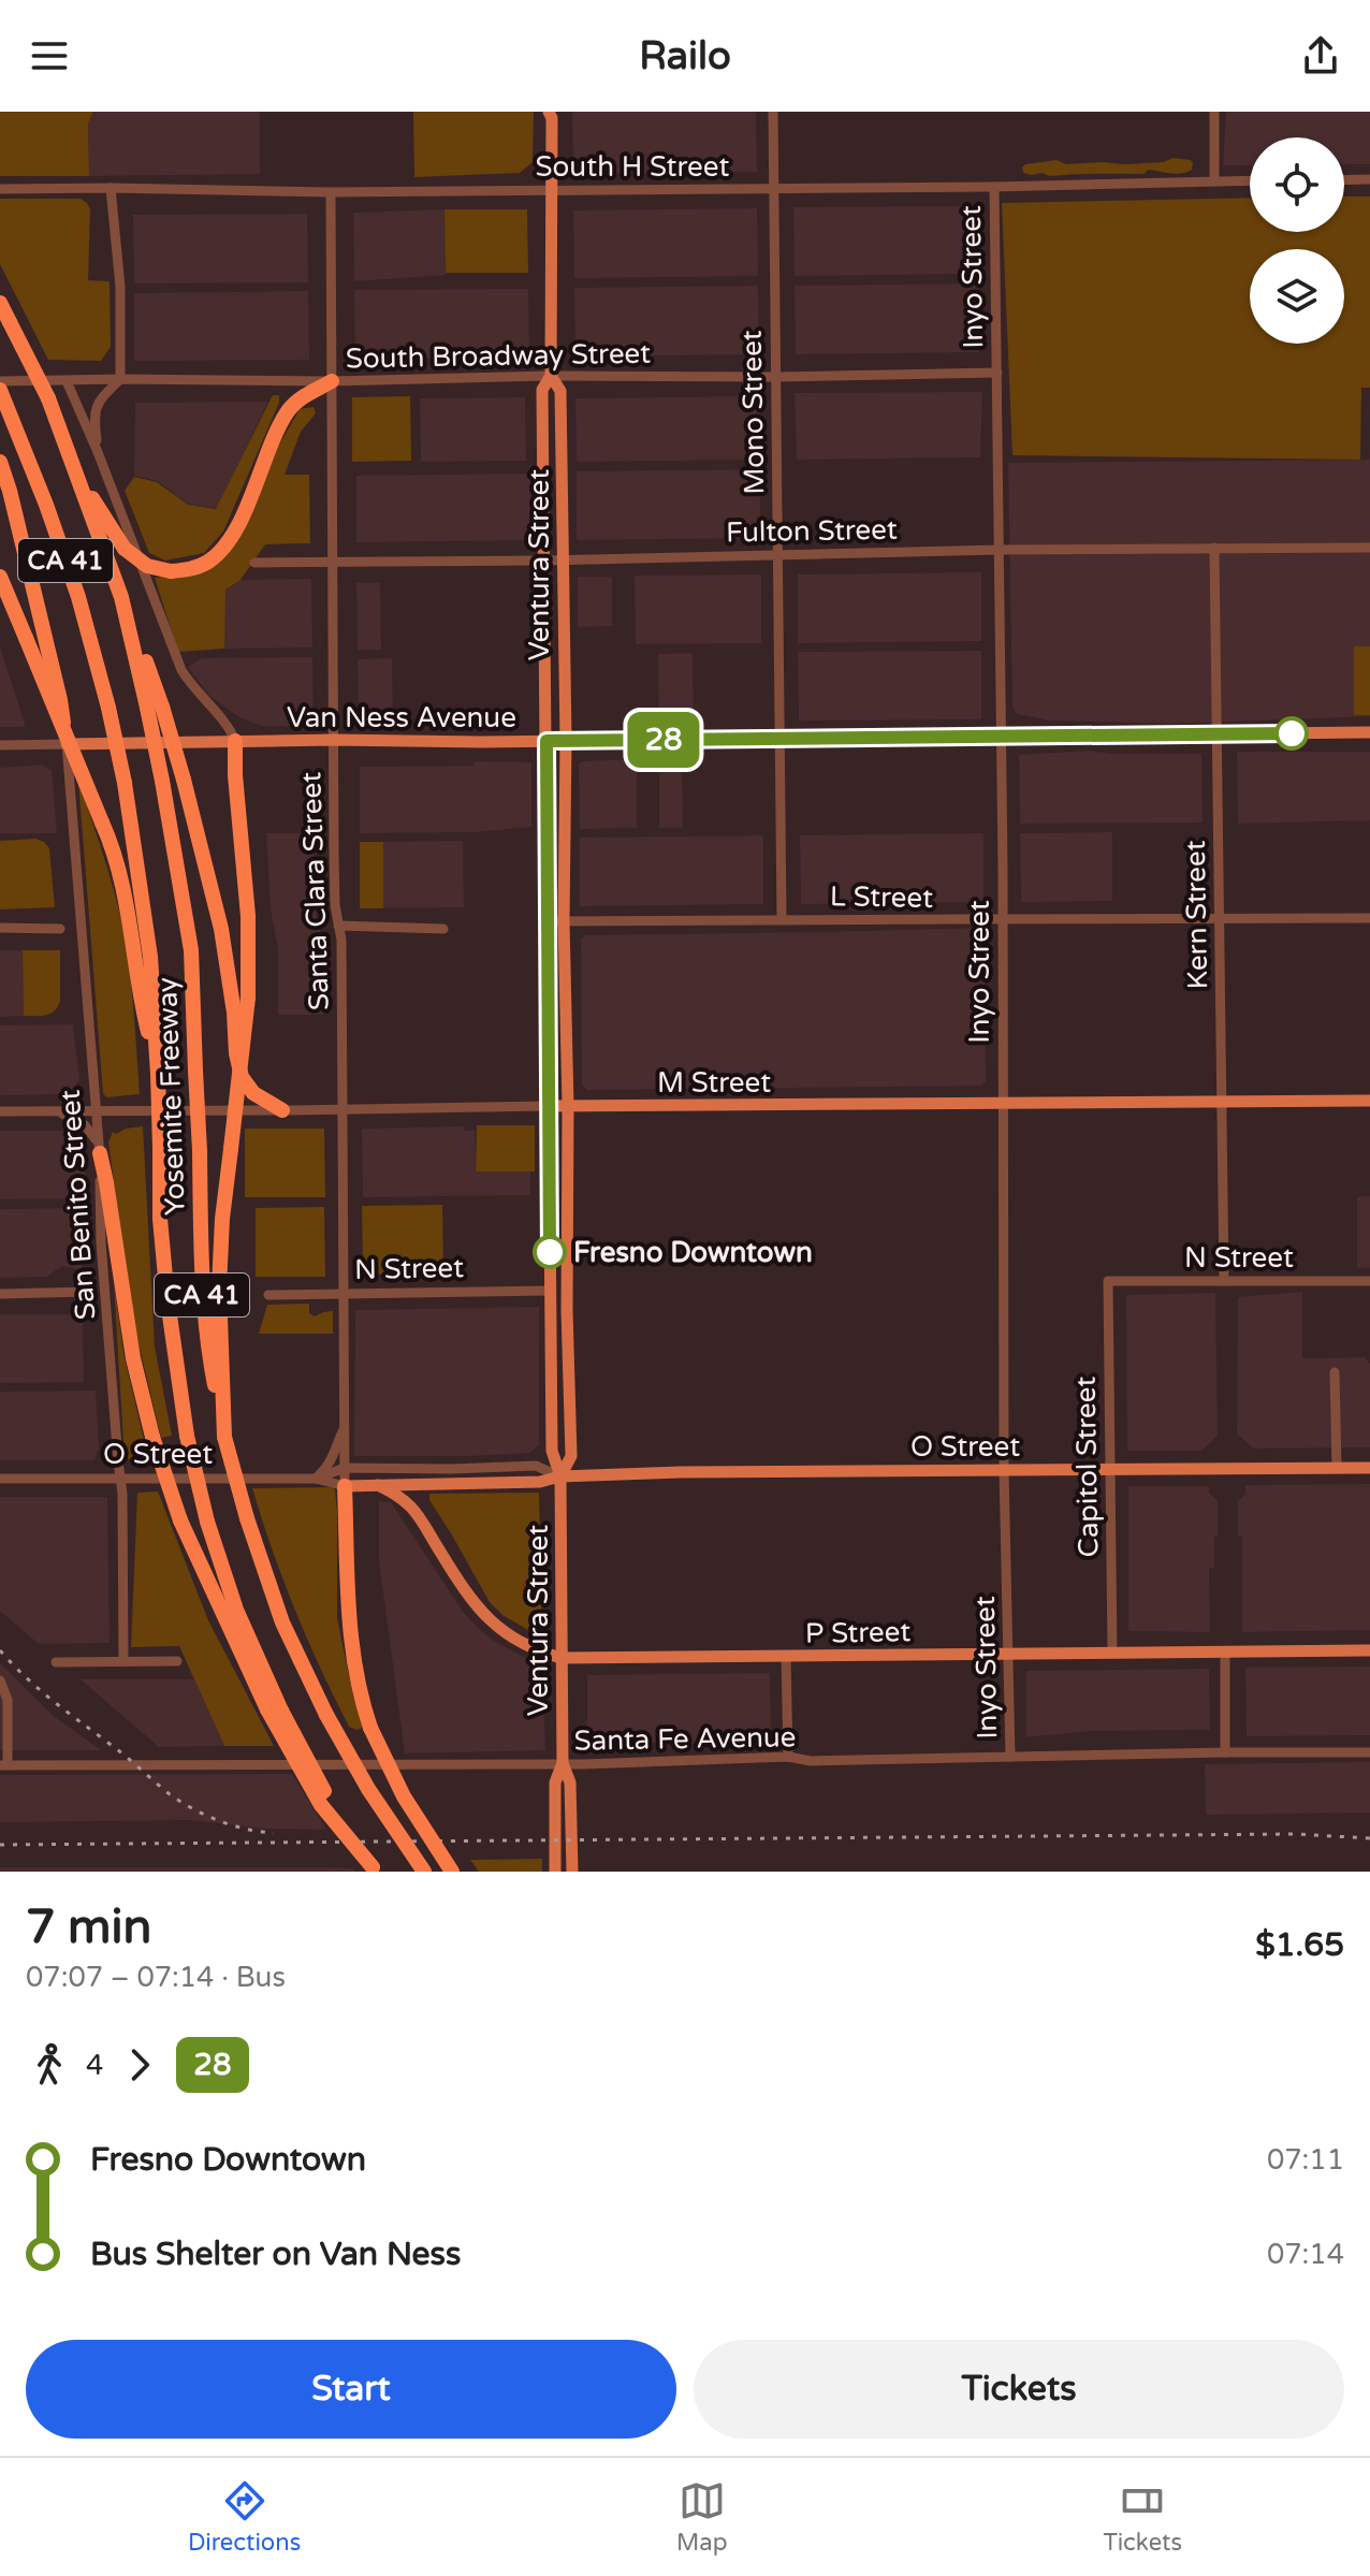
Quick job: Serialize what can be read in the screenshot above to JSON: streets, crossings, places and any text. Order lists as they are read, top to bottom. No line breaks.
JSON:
{"streets":{"highway":["CA 41","Yosemite Freeway"],"main road":["Ventura Street","Van Ness Avenue","M Street","O Street","P Street"],"street":["South H Street","Inyo Street","South Broadway Street","Mono Street","Fulton Street","Santa Clara Street","L Street","Kern Street","San Benito Street","N Street","Capitol Street","Santa Fe Avenue"]},"crossings":[["South H Street","Inyo Street"],["South H Street","Mono Street"],["South H Street","Ventura Street"],["South H Street","Santa Clara Street"],["Inyo Street","South Broadway Street"],["Inyo Street","Fulton Street"],["Inyo Street","Van Ness Avenue"],["Inyo Street","L Street"],["Inyo Street","M Street"],["Inyo Street","O Street"],["Inyo Street","P Street"],["Inyo Street","Santa Fe Avenue"],["South Broadway Street","Mono Street"],["South Broadway Street","Ventura Street"],["South Broadway Street","Santa Clara Street"],["Mono Street","Fulton Street"],["Mono Street","Van Ness Avenue"],["Mono Street","L Street"],["Fulton Street","Ventura Street"],["Fulton Street","Santa Clara Street"],["Fulton Street","Kern Street"],["CA 41","Yosemite Freeway"],["Ventura Street","Van Ness Avenue"],["Ventura Street","L Street"],["Ventura Street","M Street"],["Ventura Street","N Street"],["Ventura Street","O Street"],["Ventura Street","P Street"],["Ventura Street","Santa Fe Avenue"],["Van Ness Avenue","Santa Clara Street"],["Van Ness Avenue","Kern Street"],["Van Ness Avenue","San Benito Street"],["Santa Clara Street","M Street"],["Santa Clara Street","N Street"],["Santa Clara Street","O Street"],["L Street","Kern Street"],["Kern Street","M Street"],["Kern Street","N Street"],["M Street","San Benito Street"],["San Benito Street","O Street"],["N Street","Capitol Street"],["O Street","Capitol Street"],["O Street","P Street"],["Capitol Street","P Street"]],"places":["Fresno Downtown"],"lines":["bus line 28"],"page":{"header":"Railo","on_map":"28","heading":["7 min","07:07 – 07:14 · Bus","$1.65"],"legs":["4","28"],"list":[{"name":"Fresno Downtown","value":"07:11"},{"name":"Bus Shelter on Van Ness","value":"07:14"}],"buttons":["Start","Tickets"],"tabs":["Directions","Map","Tickets"]}}
